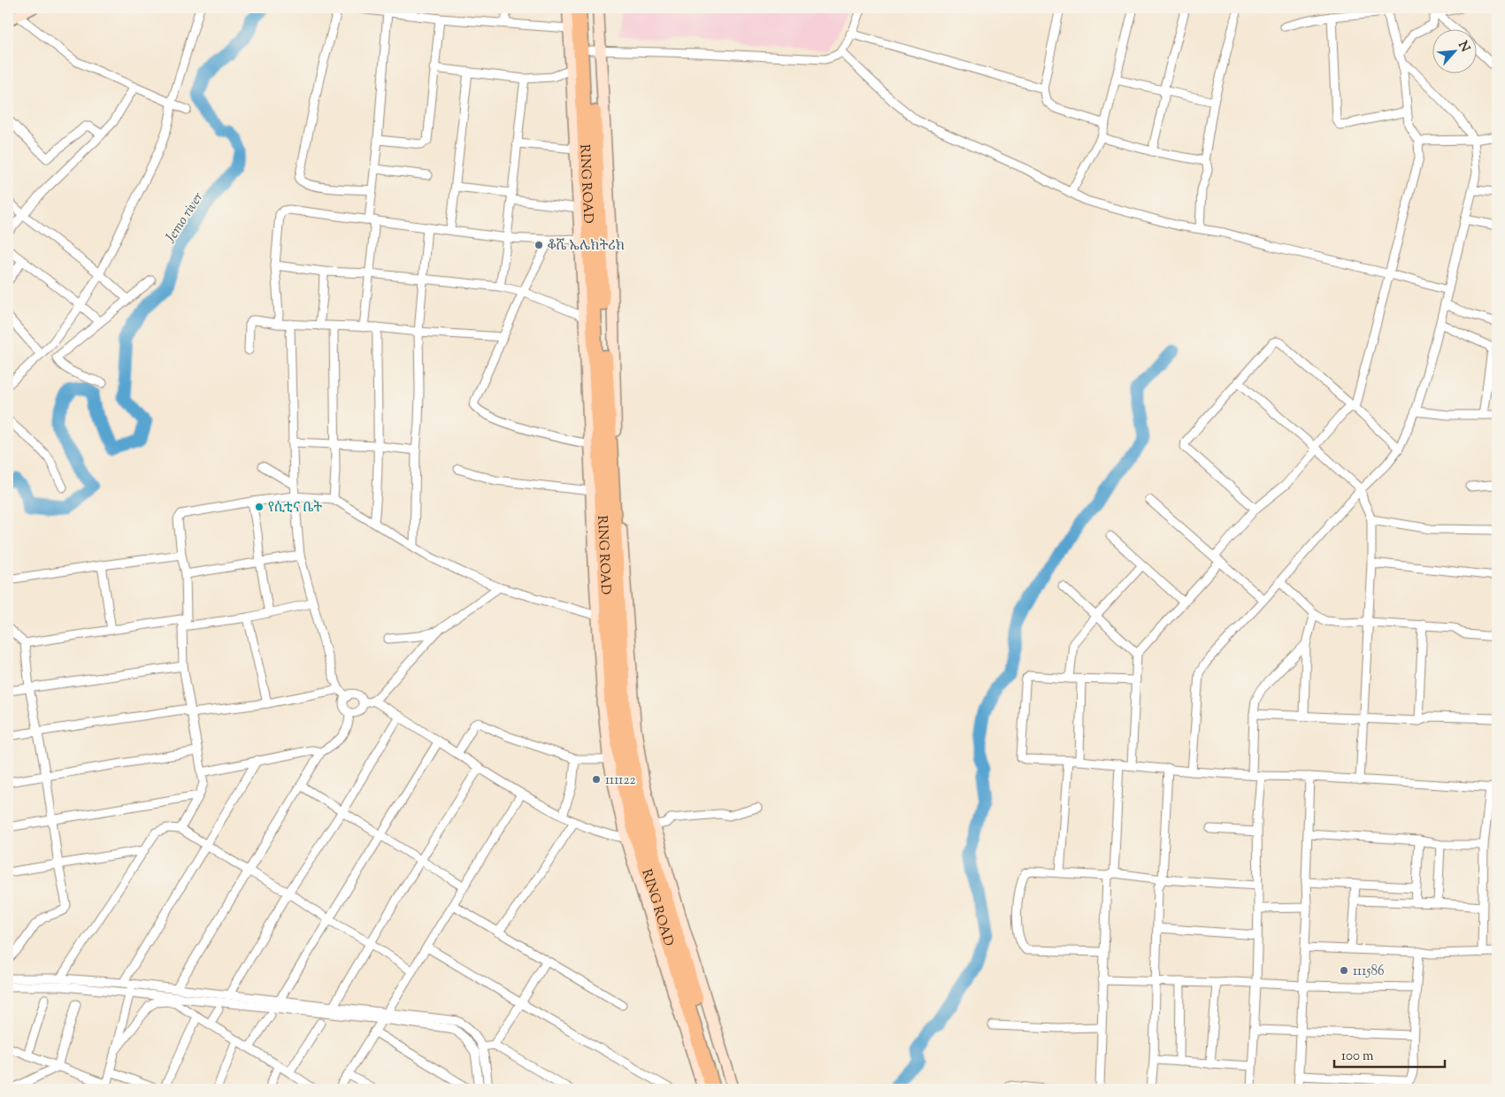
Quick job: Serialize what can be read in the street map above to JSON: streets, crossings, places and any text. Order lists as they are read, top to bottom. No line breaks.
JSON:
{"streets":{"highway":["RING ROAD"]},"water":["Jemo river"],"places":["ቆሼ ኤሌክትሪክ","የሲቲና ቤት","111122","111586"],"scale_bar":"100 m","north":"top right"}
